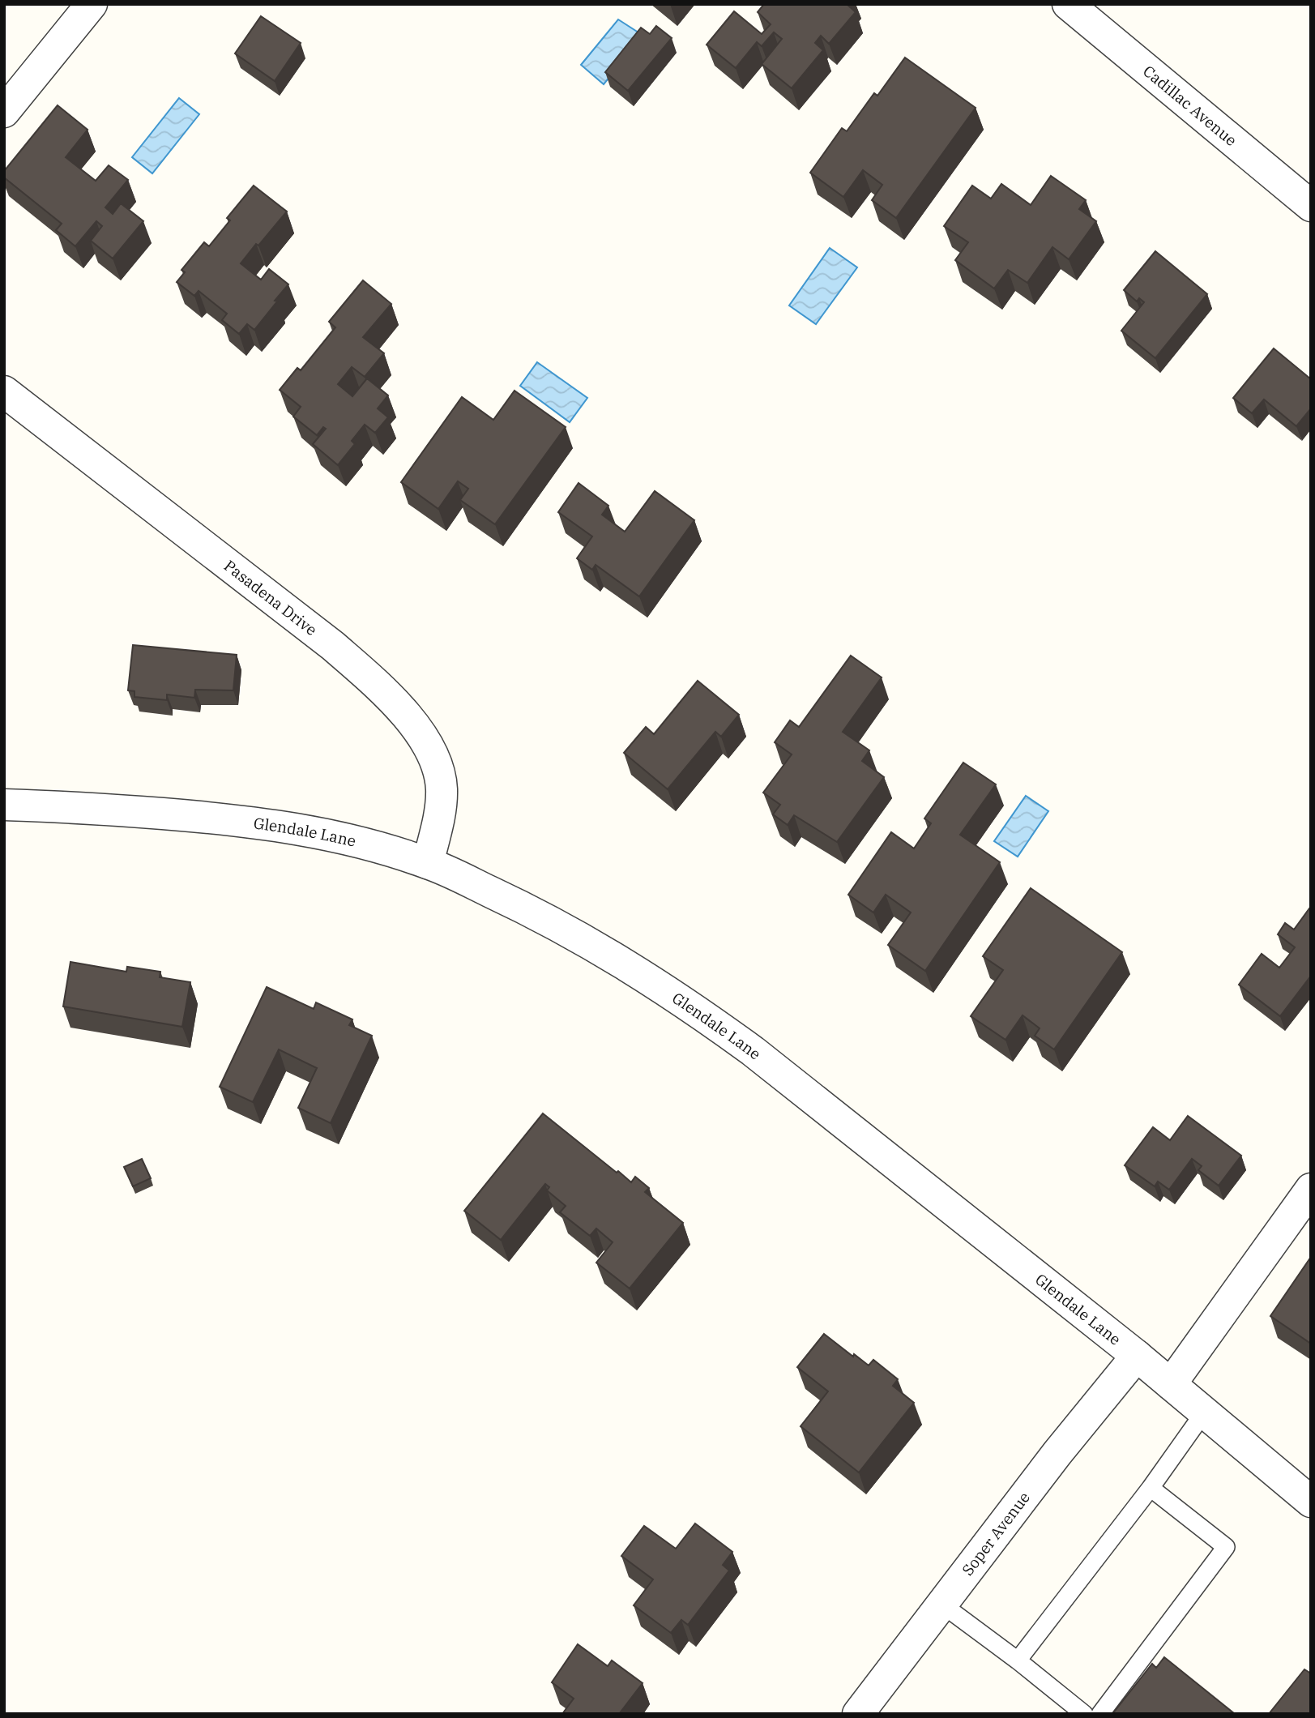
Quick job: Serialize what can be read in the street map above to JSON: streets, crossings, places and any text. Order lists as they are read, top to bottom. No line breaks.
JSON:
{"streets":{"street":["Cadillac Avenue","Pasadena Drive","Glendale Lane","Soper Avenue"]},"crossings":[["Pasadena Drive","Glendale Lane"],["Glendale Lane","Soper Avenue"]]}
